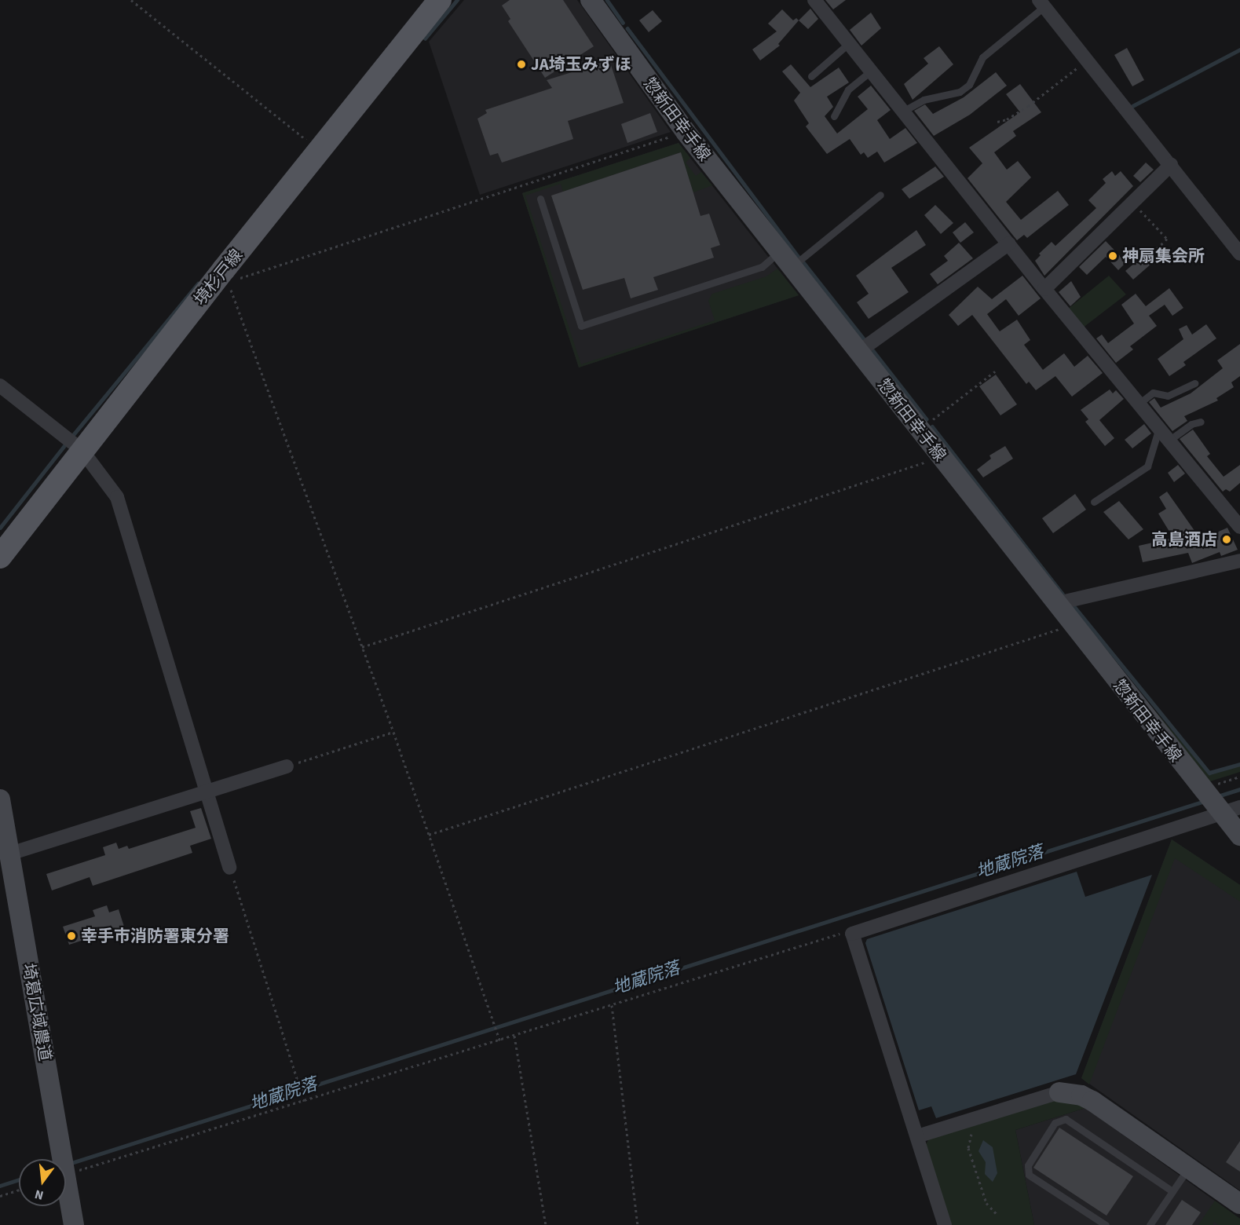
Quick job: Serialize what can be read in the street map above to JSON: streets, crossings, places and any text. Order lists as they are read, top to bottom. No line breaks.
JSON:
{"streets":{"main road":["惣新田幸手線","境杉戸線","埼葛広域農道"]},"water":["地蔵院落"],"places":["JA埼玉みずほ","神扇集会所","高島酒店","幸手市消防署東分署"],"north":"bottom"}
